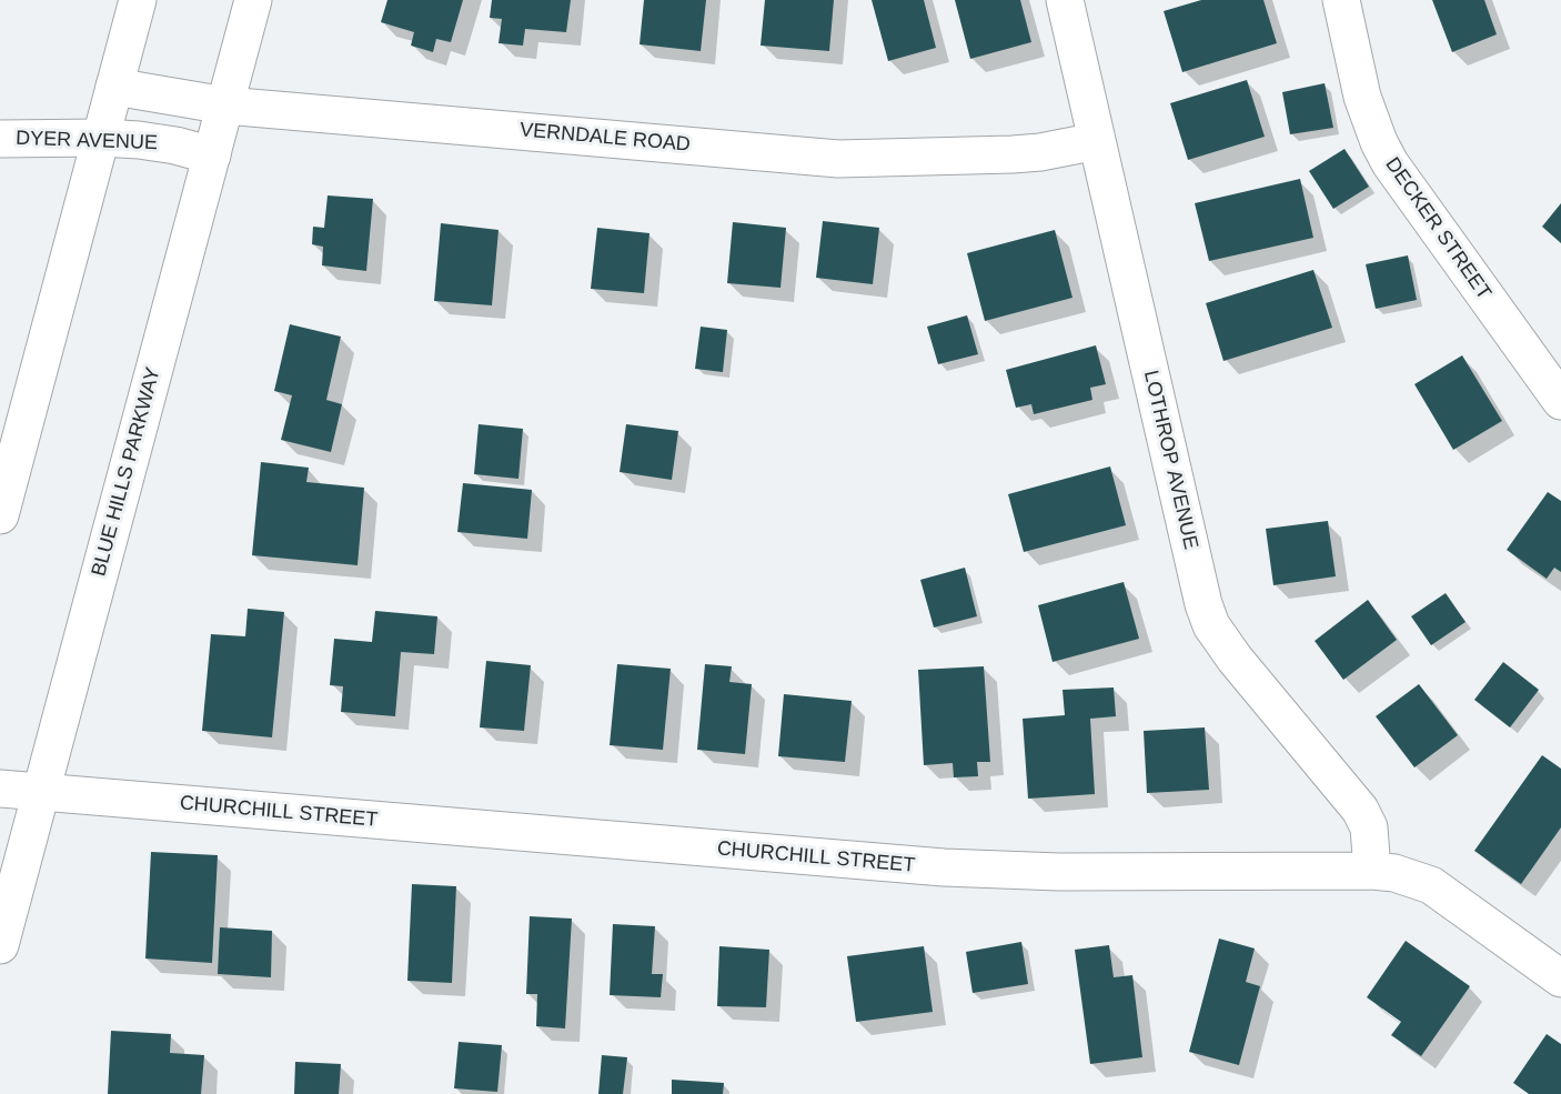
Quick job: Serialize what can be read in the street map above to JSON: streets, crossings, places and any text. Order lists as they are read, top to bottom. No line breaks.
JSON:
{"streets":{"street":["VERNDALE ROAD","DYER AVENUE","DECKER STREET","LOTHROP AVENUE","BLUE HILLS PARKWAY","CHURCHILL STREET"]},"crossings":[["VERNDALE ROAD","LOTHROP AVENUE"],["VERNDALE ROAD","BLUE HILLS PARKWAY"],["DYER AVENUE","BLUE HILLS PARKWAY"],["LOTHROP AVENUE","CHURCHILL STREET"],["BLUE HILLS PARKWAY","CHURCHILL STREET"]]}
